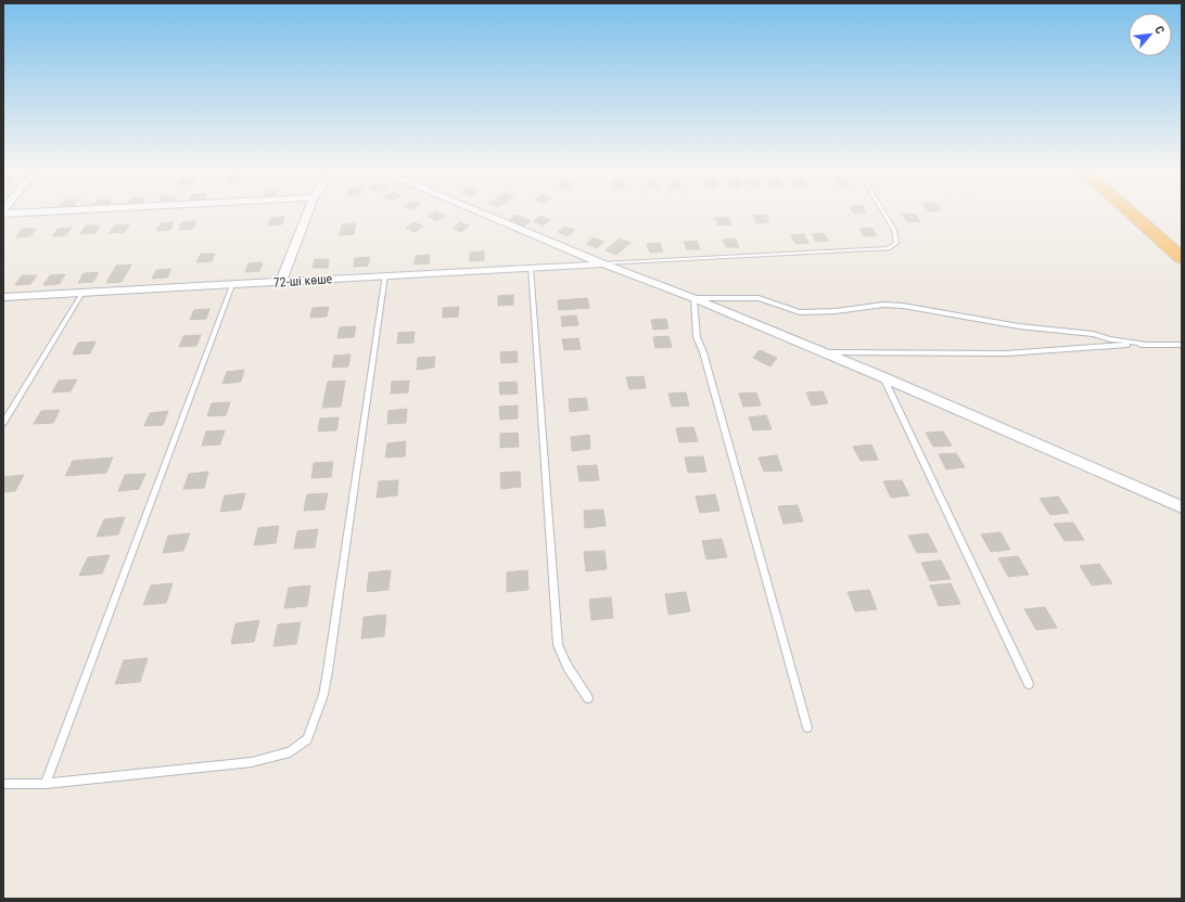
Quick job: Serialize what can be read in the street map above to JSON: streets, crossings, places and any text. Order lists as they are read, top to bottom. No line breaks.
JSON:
{"streets":{"street":["72-ші көше"]},"north":"top right"}
